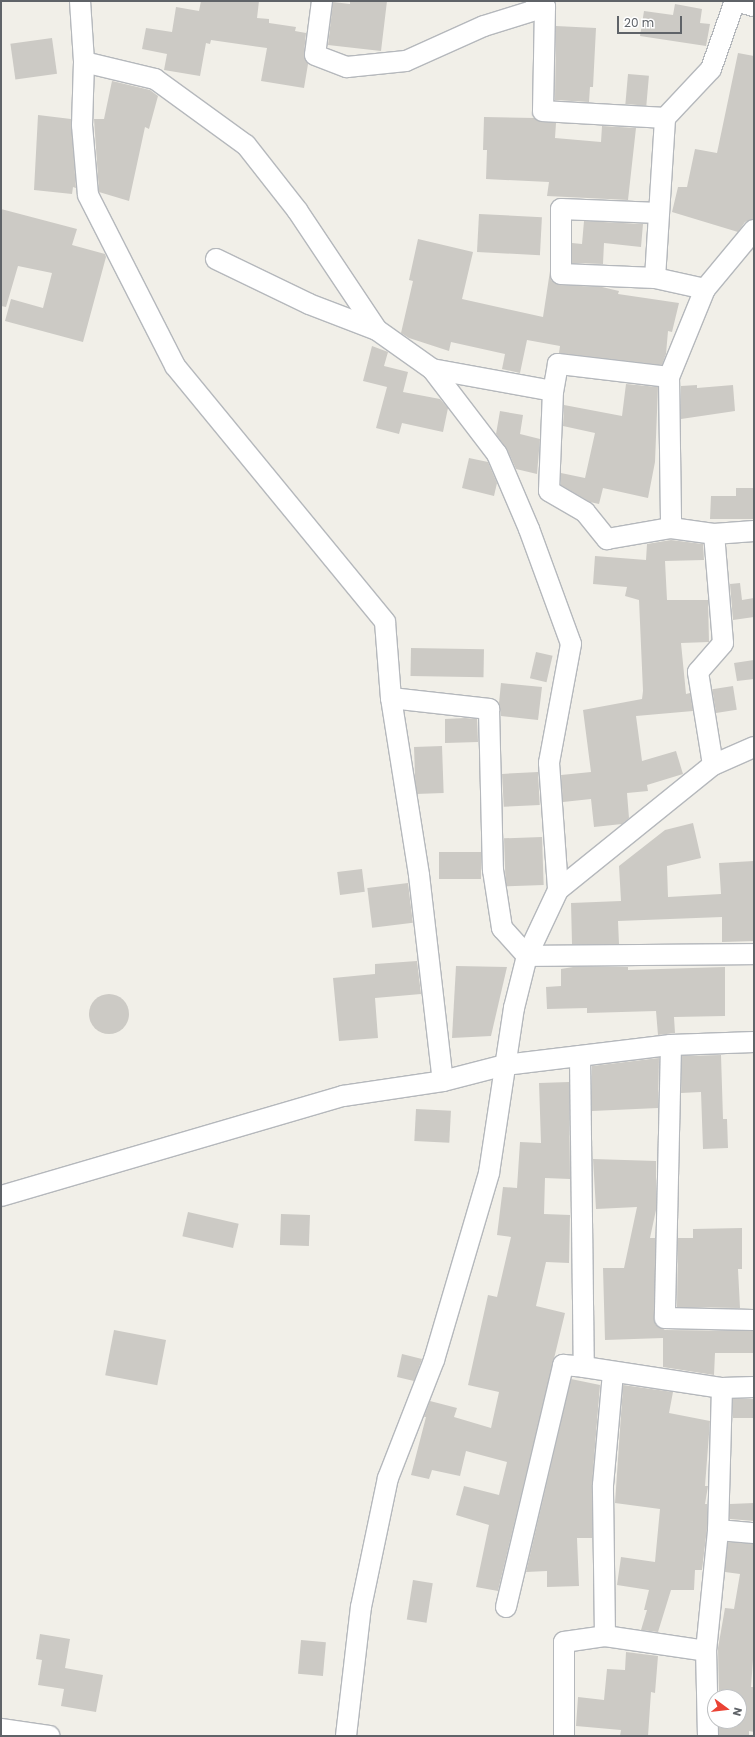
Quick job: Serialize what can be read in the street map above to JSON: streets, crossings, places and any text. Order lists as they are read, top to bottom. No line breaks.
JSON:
{"scale_bar":"20 m","north":"right"}
